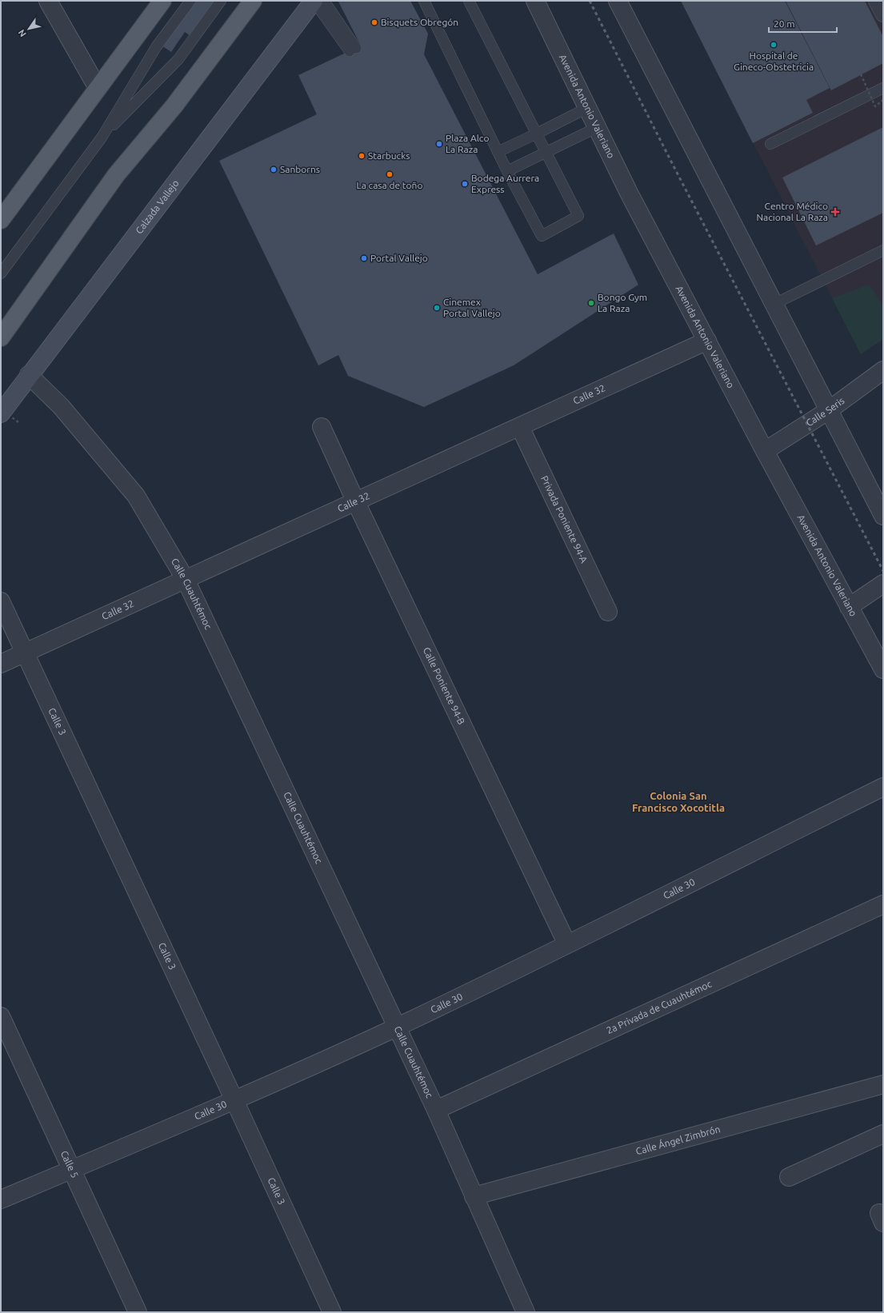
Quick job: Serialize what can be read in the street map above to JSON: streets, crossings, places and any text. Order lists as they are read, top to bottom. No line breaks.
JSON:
{"streets":{"main road":["Calzada Vallejo"],"street":["Avenida Antonio Valeriano","Calle 32","Calle Seris","Privada Poniente 94-A","Calle Cuauhtémoc","Calle Poniente 94-B","Calle 3","Calle 30","2a Privada de Cuauhtémoc","Calle Ángel Zimbrón","Calle 5"]},"crossings":[["Avenida Antonio Valeriano","Calle 32"],["Avenida Antonio Valeriano","Calle Seris"],["Calzada Vallejo","Calle Cuauhtémoc"],["Calle 32","Privada Poniente 94-A"],["Calle 32","Calle Cuauhtémoc"],["Calle 32","Calle Poniente 94-B"],["Calle 32","Calle 3"],["Calle Cuauhtémoc","Calle 30"],["Calle Cuauhtémoc","2a Privada de Cuauhtémoc"],["Calle Cuauhtémoc","Calle Ángel Zimbrón"],["Calle Poniente 94-B","Calle 30"],["Calle 3","Calle 30"],["Calle 30","Calle 5"]],"districts":["Colonia San Francisco Xocotitla"],"places":{"other":["Bisquets Obregón","Hospital de Gineco-Obstetricia","Plaza Alco La Raza","Starbucks","Sanborns","La casa de toño","Bodega Aurrera Express","Portal Vallejo","Bongo Gym La Raza","Cinemex Portal Vallejo"],"health":["Centro Médico Nacional La Raza"]},"scale_bar":"20 m","north":"bottom left"}
